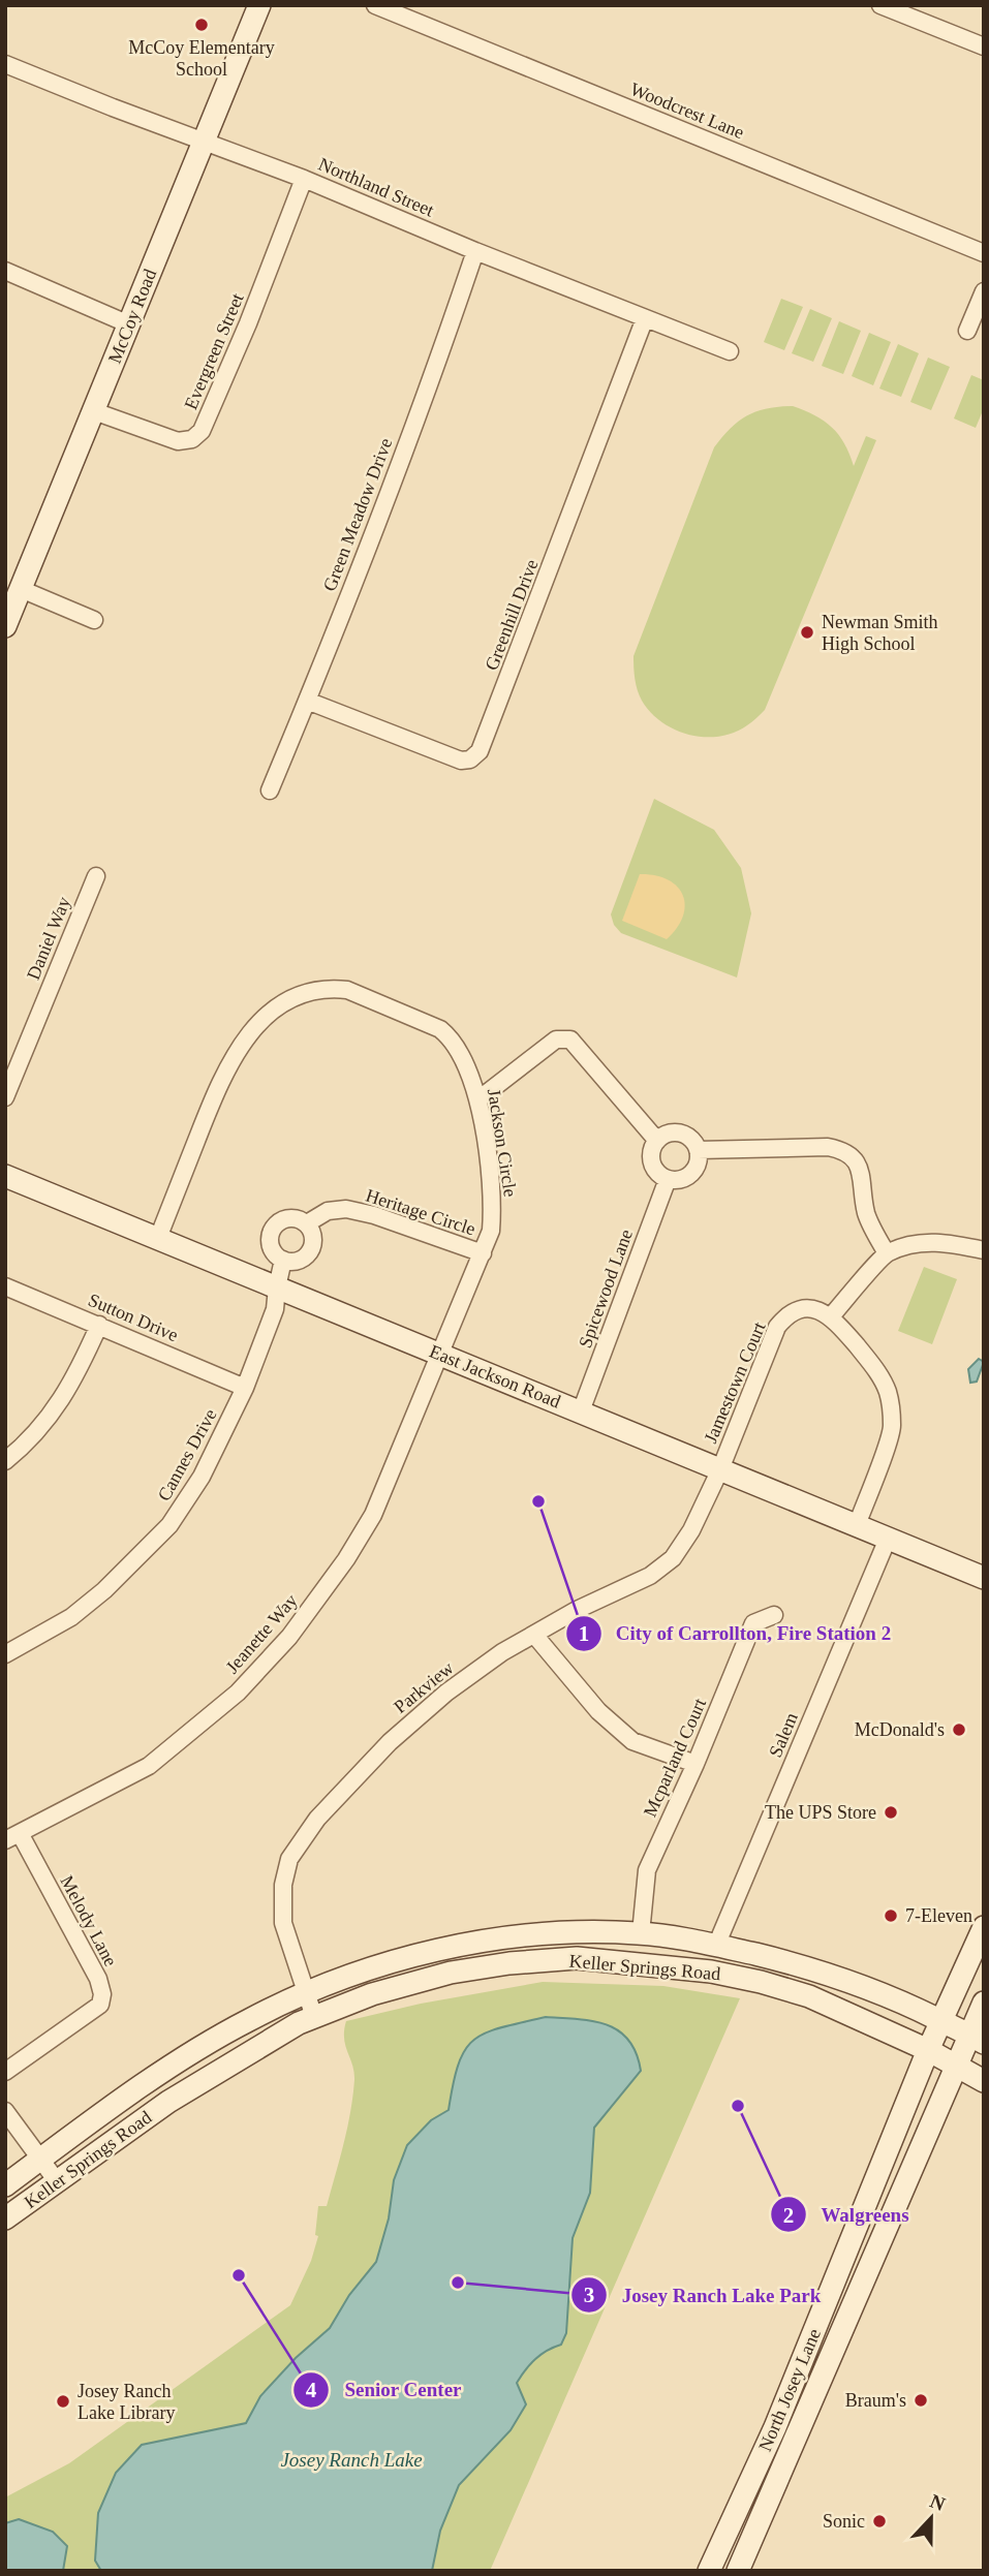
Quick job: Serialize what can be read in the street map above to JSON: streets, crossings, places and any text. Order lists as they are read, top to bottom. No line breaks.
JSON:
{"streets":{"main road":["McCoy Road","East Jackson Road","Keller Springs Road","North Josey Lane"],"street":["Woodcrest Lane","Northland Street","Evergreen Street","Green Meadow Drive","Greenhill Drive","Daniel Way","Jackson Circle","Heritage Circle","Spicewood Lane","Sutton Drive","Jamestown Court","Cannes Drive","Jeanette Way","Parkview","Salem","Mcparland Court","Melody Lane"]},"crossings":[["Northland Street","McCoy Road"],["Northland Street","Evergreen Street"],["Northland Street","Green Meadow Drive"],["Northland Street","Greenhill Drive"],["McCoy Road","Evergreen Street"],["Green Meadow Drive","Greenhill Drive"],["Jackson Circle","Heritage Circle"],["Jackson Circle","East Jackson Road"],["Jackson Circle","Jeanette Way"],["Spicewood Lane","East Jackson Road"],["Sutton Drive","Cannes Drive"],["East Jackson Road","Jamestown Court"],["East Jackson Road","Cannes Drive"],["East Jackson Road","Jeanette Way"],["East Jackson Road","Parkview"],["East Jackson Road","Salem"],["Jamestown Court","Parkview"],["Jeanette Way","Melody Lane"],["Parkview","Keller Springs Road"],["Salem","Keller Springs Road"],["Mcparland Court","Keller Springs Road"],["Keller Springs Road","North Josey Lane"]],"water":["Josey Ranch Lake"],"places":["McCoy Elementary School","Newman Smith High School","City of Carrollton, Fire Station 2","McDonald's","The UPS Store","7-Eleven","Walgreens","Senior Center","Josey Ranch Lake Park","Braum's","Josey Ranch Lake Library","Sonic"],"north":"top"}
